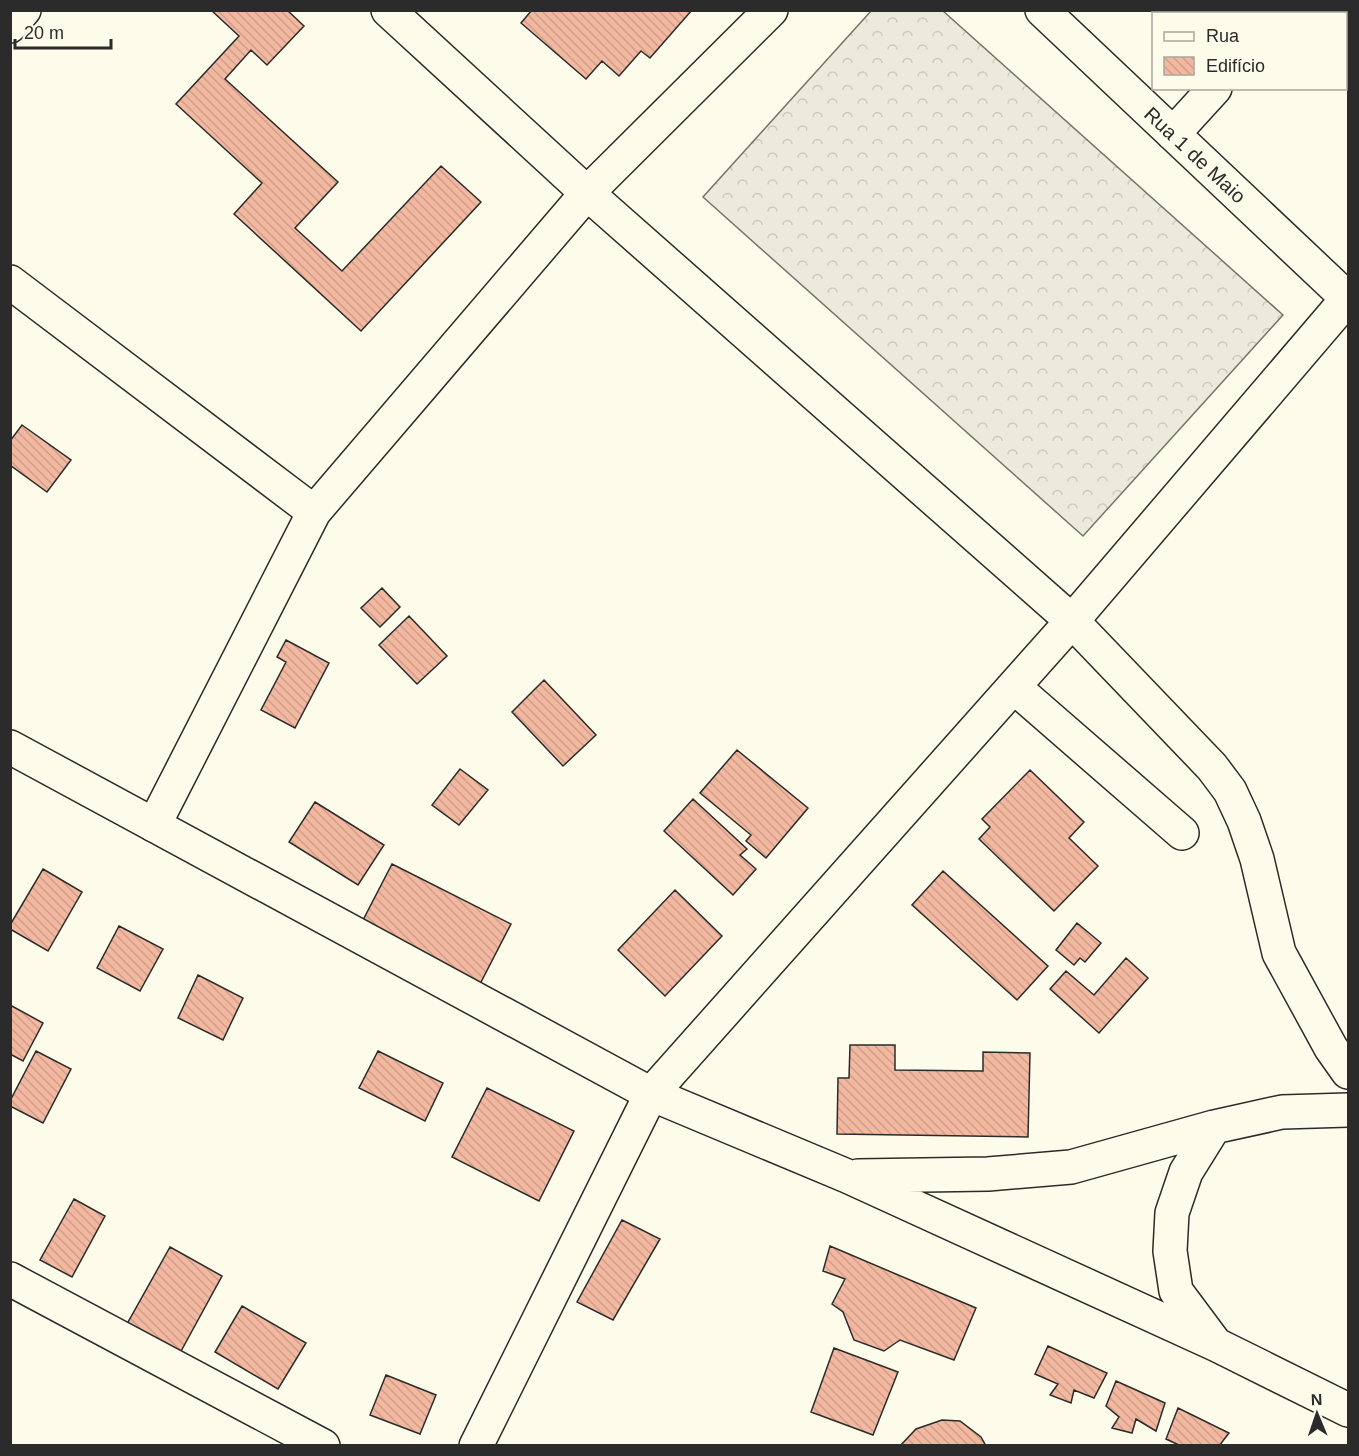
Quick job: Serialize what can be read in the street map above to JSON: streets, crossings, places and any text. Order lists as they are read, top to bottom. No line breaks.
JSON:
{"streets":{"main road":["Rua 1 de Maio"]},"legend":["Rua","Edifício"],"scale_bar":"20 m","north":"top"}
